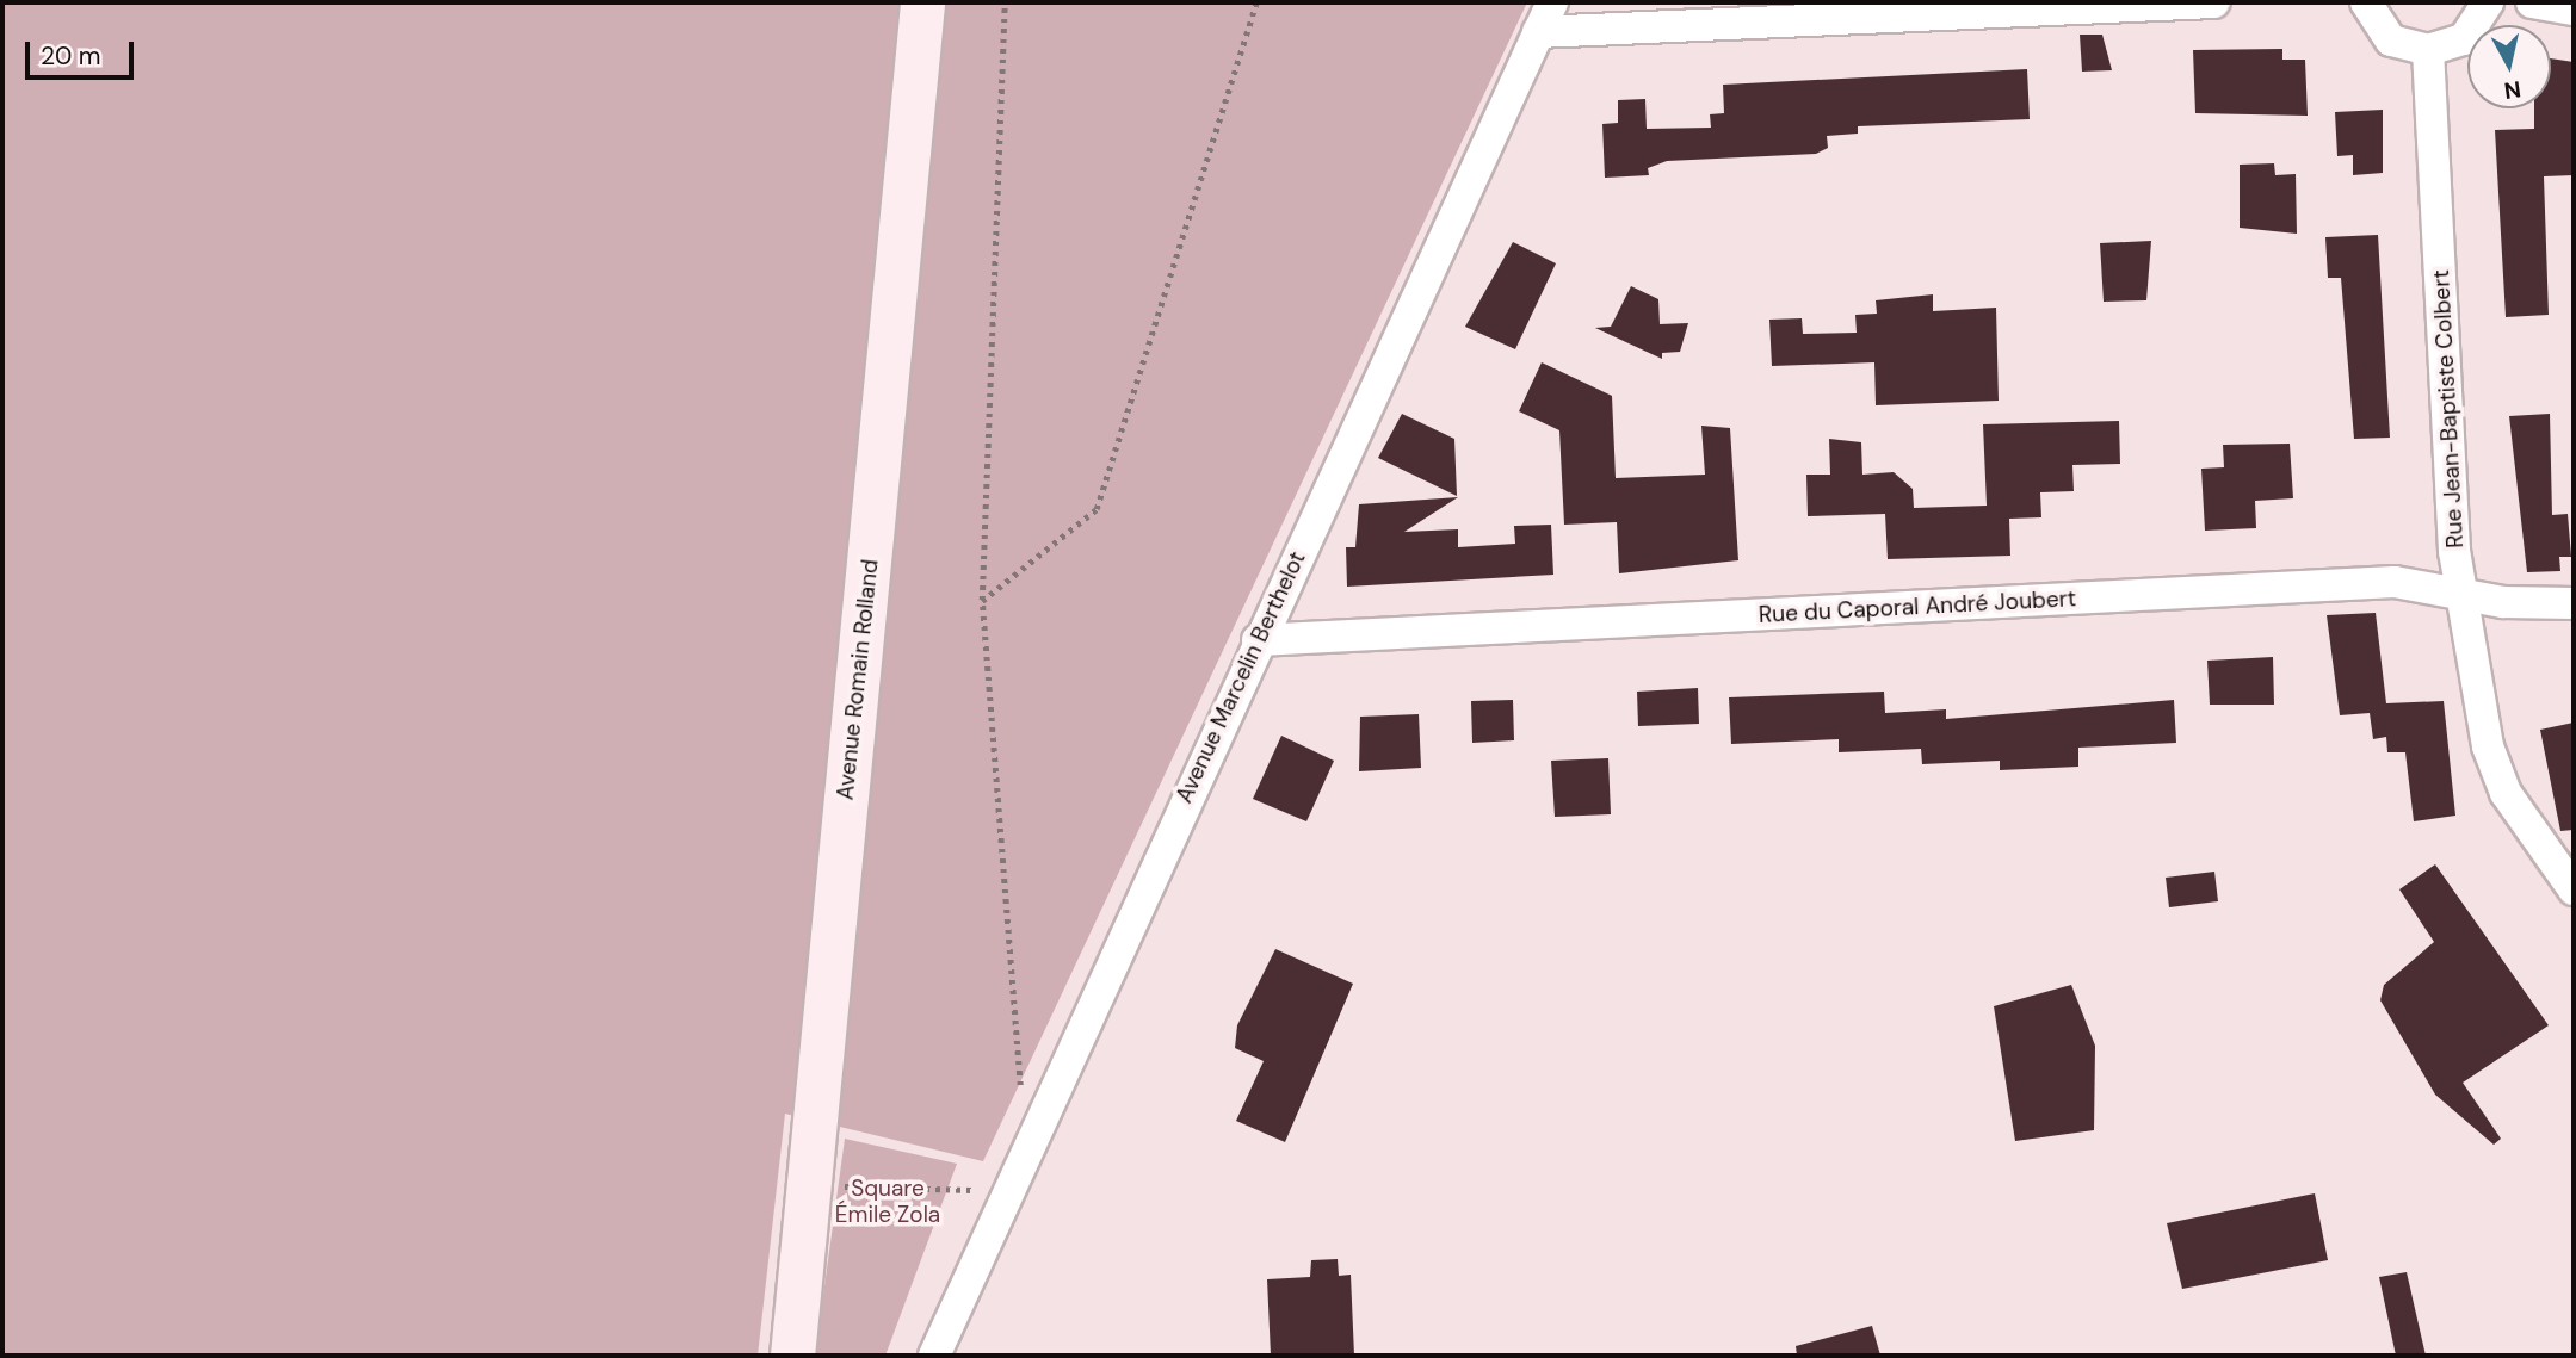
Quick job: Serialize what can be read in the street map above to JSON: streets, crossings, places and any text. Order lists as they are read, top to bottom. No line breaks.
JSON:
{"streets":{"main road":["Avenue Romain Rolland"],"street":["Rue Jean-Baptiste Colbert","Rue du Caporal André Joubert","Avenue Marcelin Berthelot"]},"crossings":[["Rue Jean-Baptiste Colbert","Rue du Caporal André Joubert"],["Rue du Caporal André Joubert","Avenue Marcelin Berthelot"]],"parks":["Square Émile Zola"],"scale_bar":"20 m","north":"bottom"}
